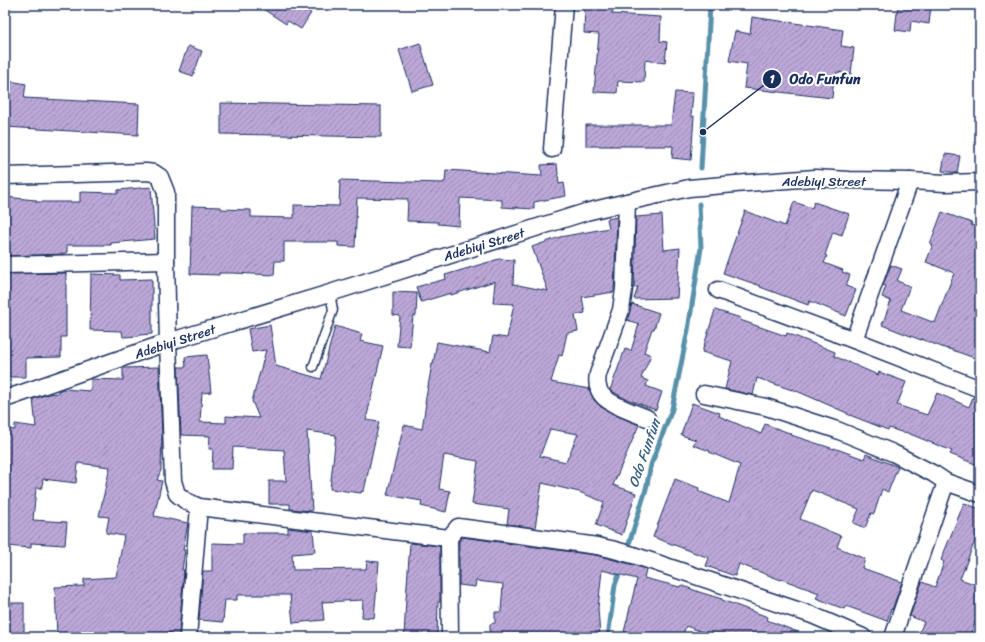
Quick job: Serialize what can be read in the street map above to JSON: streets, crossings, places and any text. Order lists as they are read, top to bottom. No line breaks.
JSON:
{"streets":{"street":["Adebiyi Street"]},"water":["Odo Funfun"],"places":["Odo Funfun"]}
